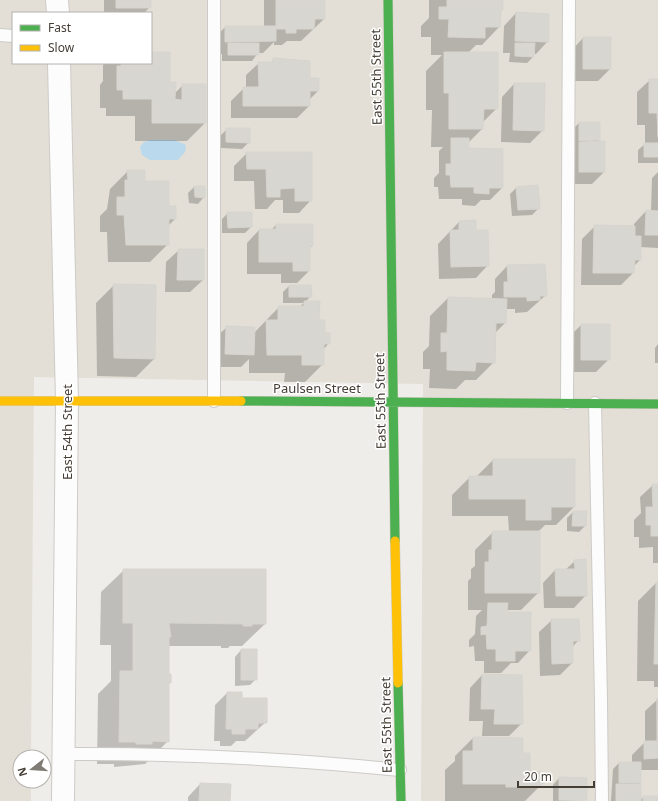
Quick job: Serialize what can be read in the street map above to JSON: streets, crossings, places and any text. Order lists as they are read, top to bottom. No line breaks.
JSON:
{"streets":{"street":["East 55th Street","Paulsen Street","East 54th Street"]},"crossings":[["East 55th Street","Paulsen Street"],["Paulsen Street","East 54th Street"]],"legend":["Fast","Slow"],"scale_bar":"20 m","north":"left"}
